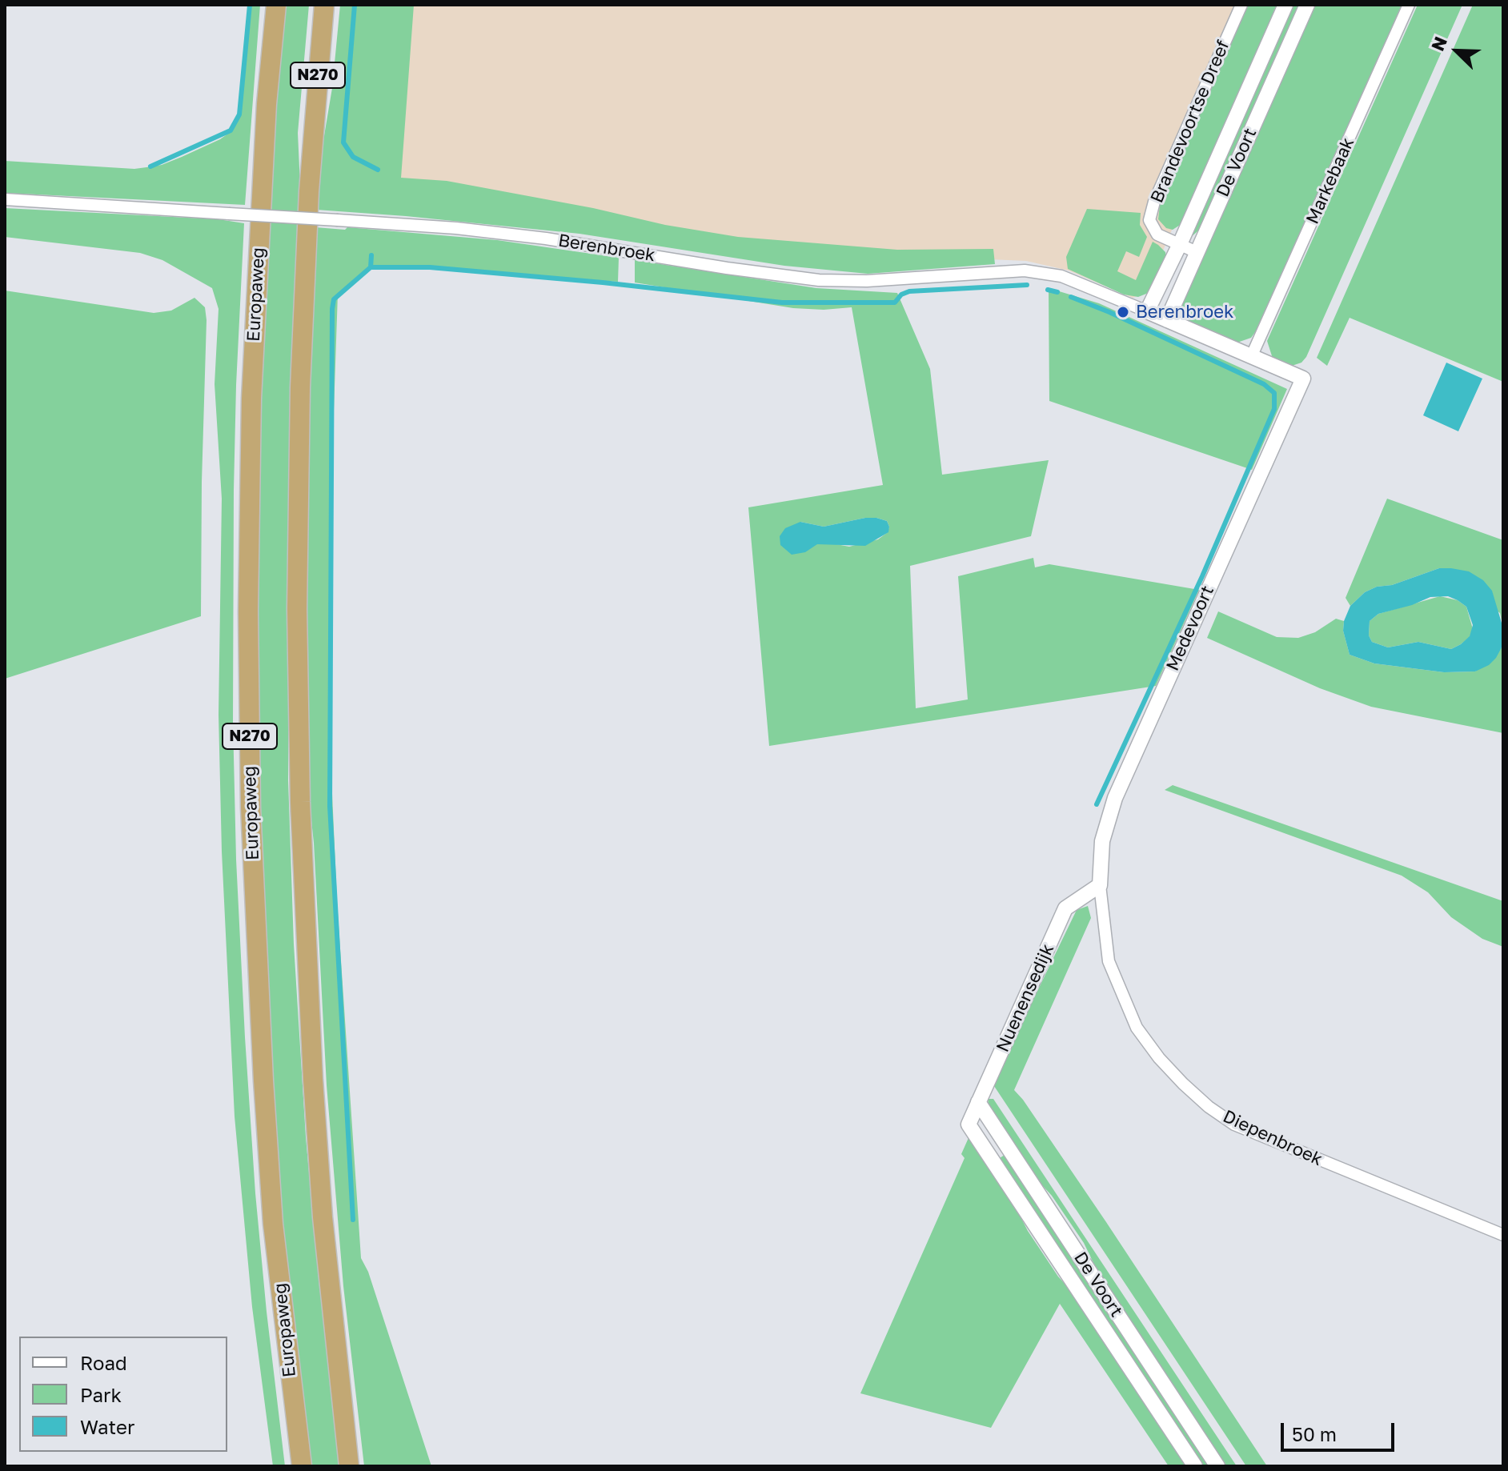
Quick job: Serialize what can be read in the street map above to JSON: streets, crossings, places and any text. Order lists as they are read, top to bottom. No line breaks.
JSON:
{"streets":{"highway":["N270","Europaweg"],"street":["Brandevoortse Dreef","De Voort","Markebaak","Berenbroek","Medevoort","Nuenensedijk","Diepenbroek"]},"crossings":[["Brandevoortse Dreef","De Voort"],["De Voort","Berenbroek"],["De Voort","Nuenensedijk"],["Markebaak","Berenbroek"],["Berenbroek","Medevoort"],["Medevoort","Nuenensedijk"],["Medevoort","Diepenbroek"],["Nuenensedijk","Diepenbroek"]],"places":["Berenbroek"],"legend":["Road","Park","Water"],"scale_bar":"50 m","north":"top left"}
